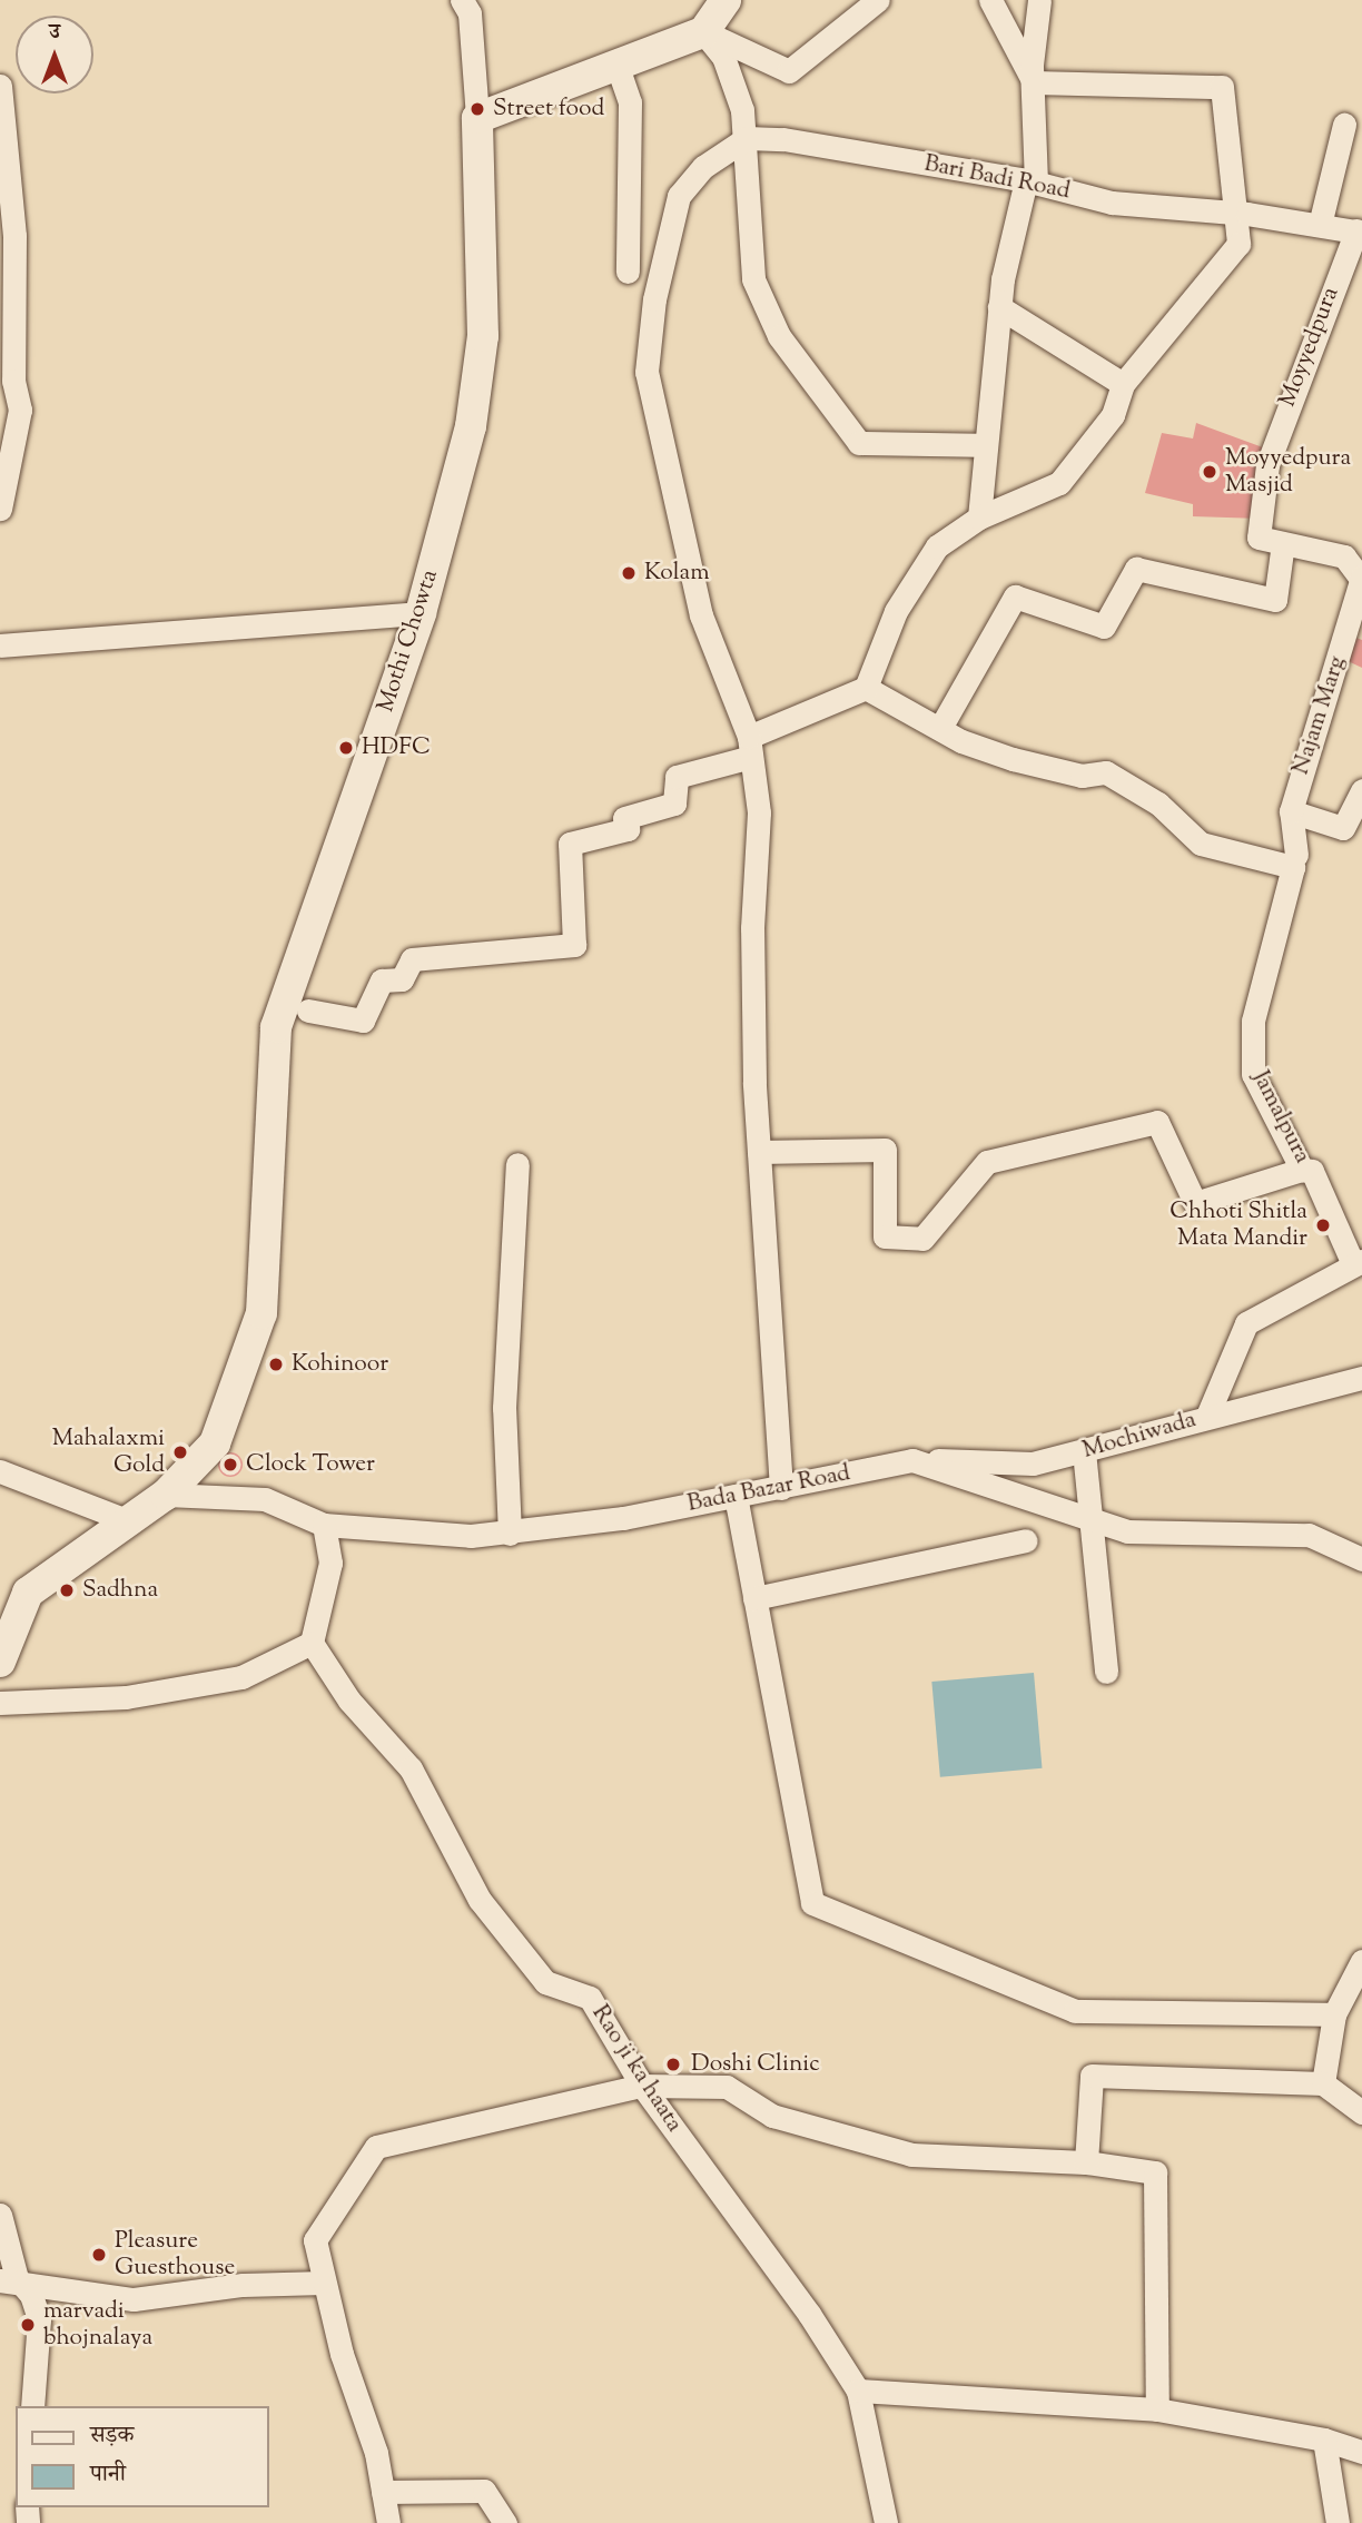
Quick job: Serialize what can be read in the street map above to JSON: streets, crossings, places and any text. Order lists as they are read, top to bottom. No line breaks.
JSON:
{"streets":{"main road":["Mothi Chowta"],"street":["Bari Badi Road","Moyyedpura","Najam Marg","Jamalpura","Mochiwada","Bada Bazar Road","Rao ji ka haata"]},"crossings":[["Bari Badi Road","Moyyedpura"],["Mothi Chowta","Bada Bazar Road"],["Mochiwada","Bada Bazar Road"]],"places":["Street food","Moyyedpura Masjid","Kolam","HDFC","Chhoti Shitla Mata Mandir","Kohinoor","Mahalaxmi Gold","Clock Tower","Sadhna","Doshi Clinic","Pleasure Guesthouse","marvadi bhojnalaya"],"legend":["सड़क","पानी"],"north":"top"}
